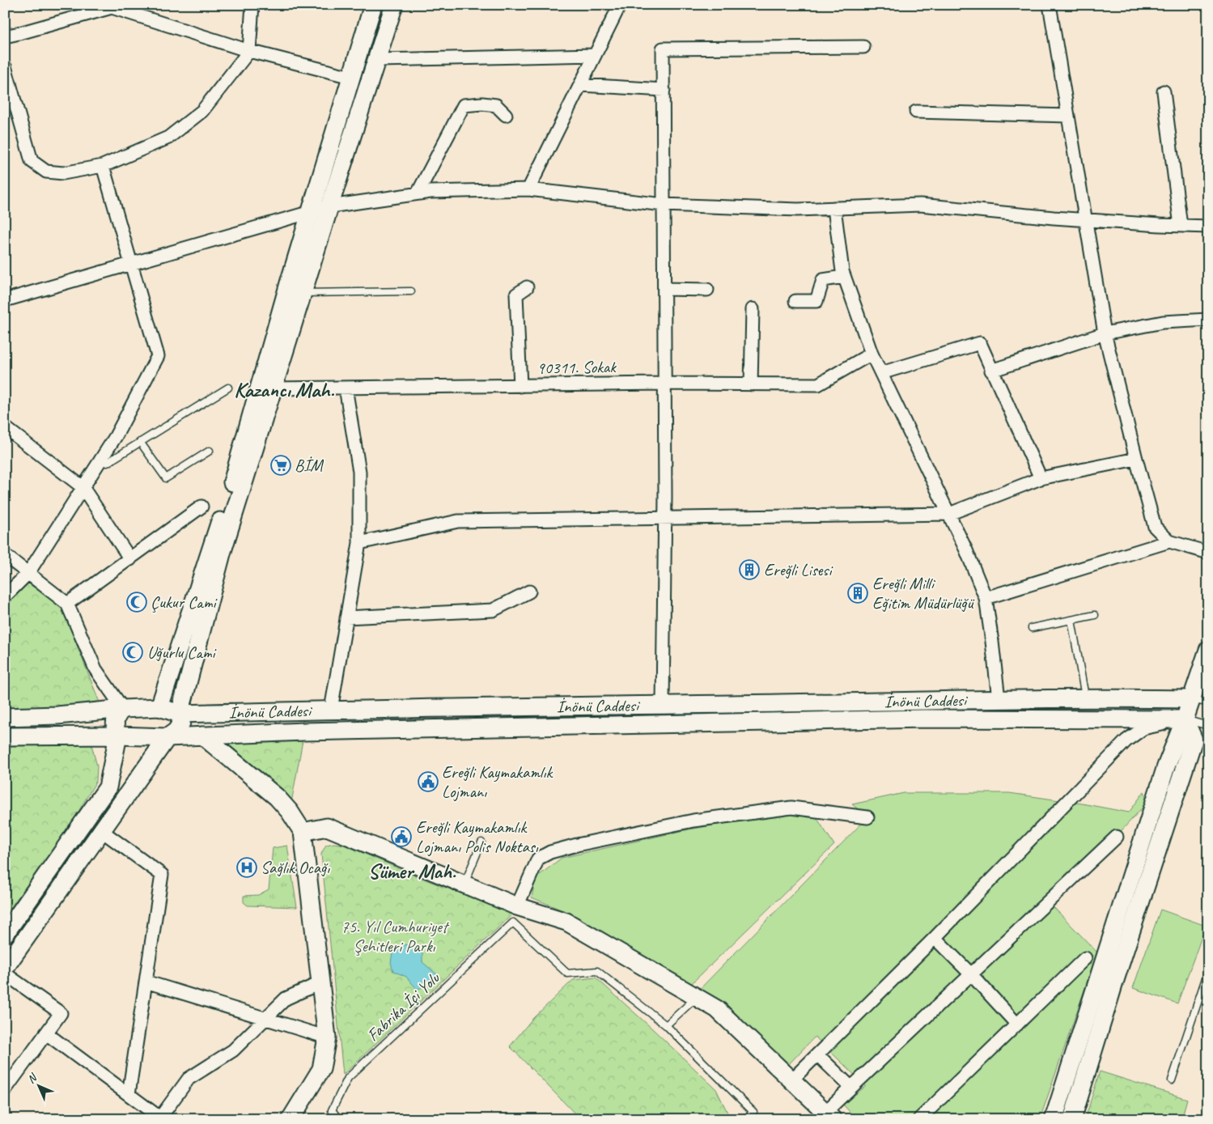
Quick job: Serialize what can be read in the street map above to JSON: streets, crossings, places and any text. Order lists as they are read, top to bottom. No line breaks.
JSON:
{"streets":{"main road":["İnönü Caddesi"],"street":["90311. Sokak"],"lane":["Fabrika İçi Yolu"]},"districts":["Kazancı Mah.","Sümer Mah."],"parks":["75. Yıl Cumhuriyet Şehitleri Parkı"],"places":{"supermarket":["BİM"],"building":["Ereğli Lisesi","Ereğli Milli Eğitim Müdürlüğü"],"mosque":["Çukur Cami","Uğurlu Cami"],"public building":["Ereğli Kaymakamlık Lojmanı","Ereğli Kaymakamlık Lojmanı Polis Noktası"],"hospital":["Sağlık Ocağı"]},"north":"top left"}
